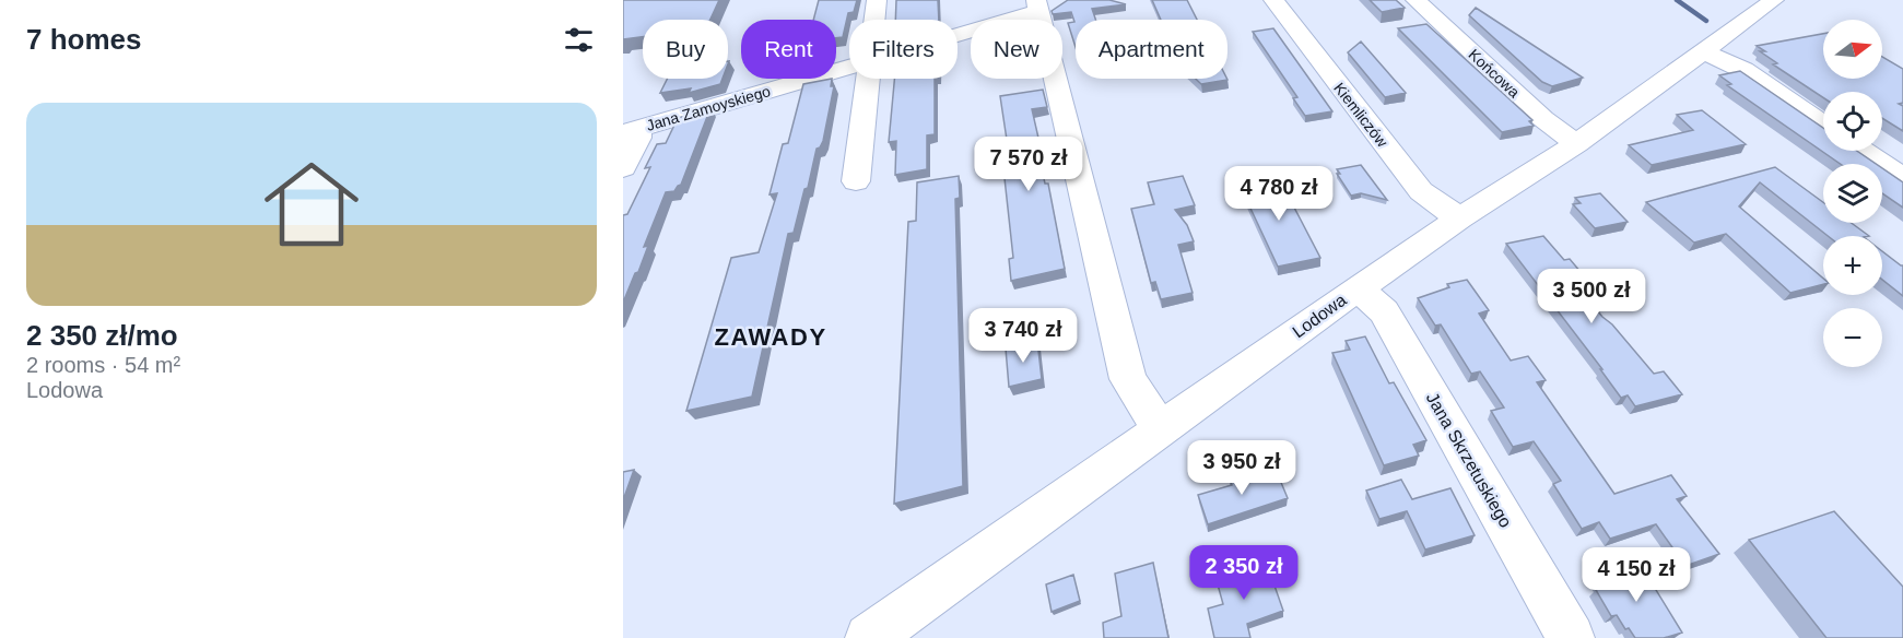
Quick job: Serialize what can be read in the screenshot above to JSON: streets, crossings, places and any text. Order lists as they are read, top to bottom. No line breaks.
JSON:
{"streets":{"street":["Końcowa","Jana Zamoyskiego","Kiemliczów","Lodowa","Jana Skrzetuskiego"]},"crossings":[["Końcowa","Lodowa"],["Kiemliczów","Lodowa"],["Lodowa","Jana Skrzetuskiego"]],"districts":["ZAWADY"],"north":"right","page":{"heading":"7 homes","map_buttons":["+","−"],"chip":["Buy","Rent","Filters","New","Apartment"],"list":[{"name":"2 350 zł/mo","note":"2 rooms · 54 m² · Lodowa"}],"price":["7 570 zł","4 780 zł","3 500 zł","3 740 zł","3 950 zł","2 350 zł","4 150 zł"]}}
